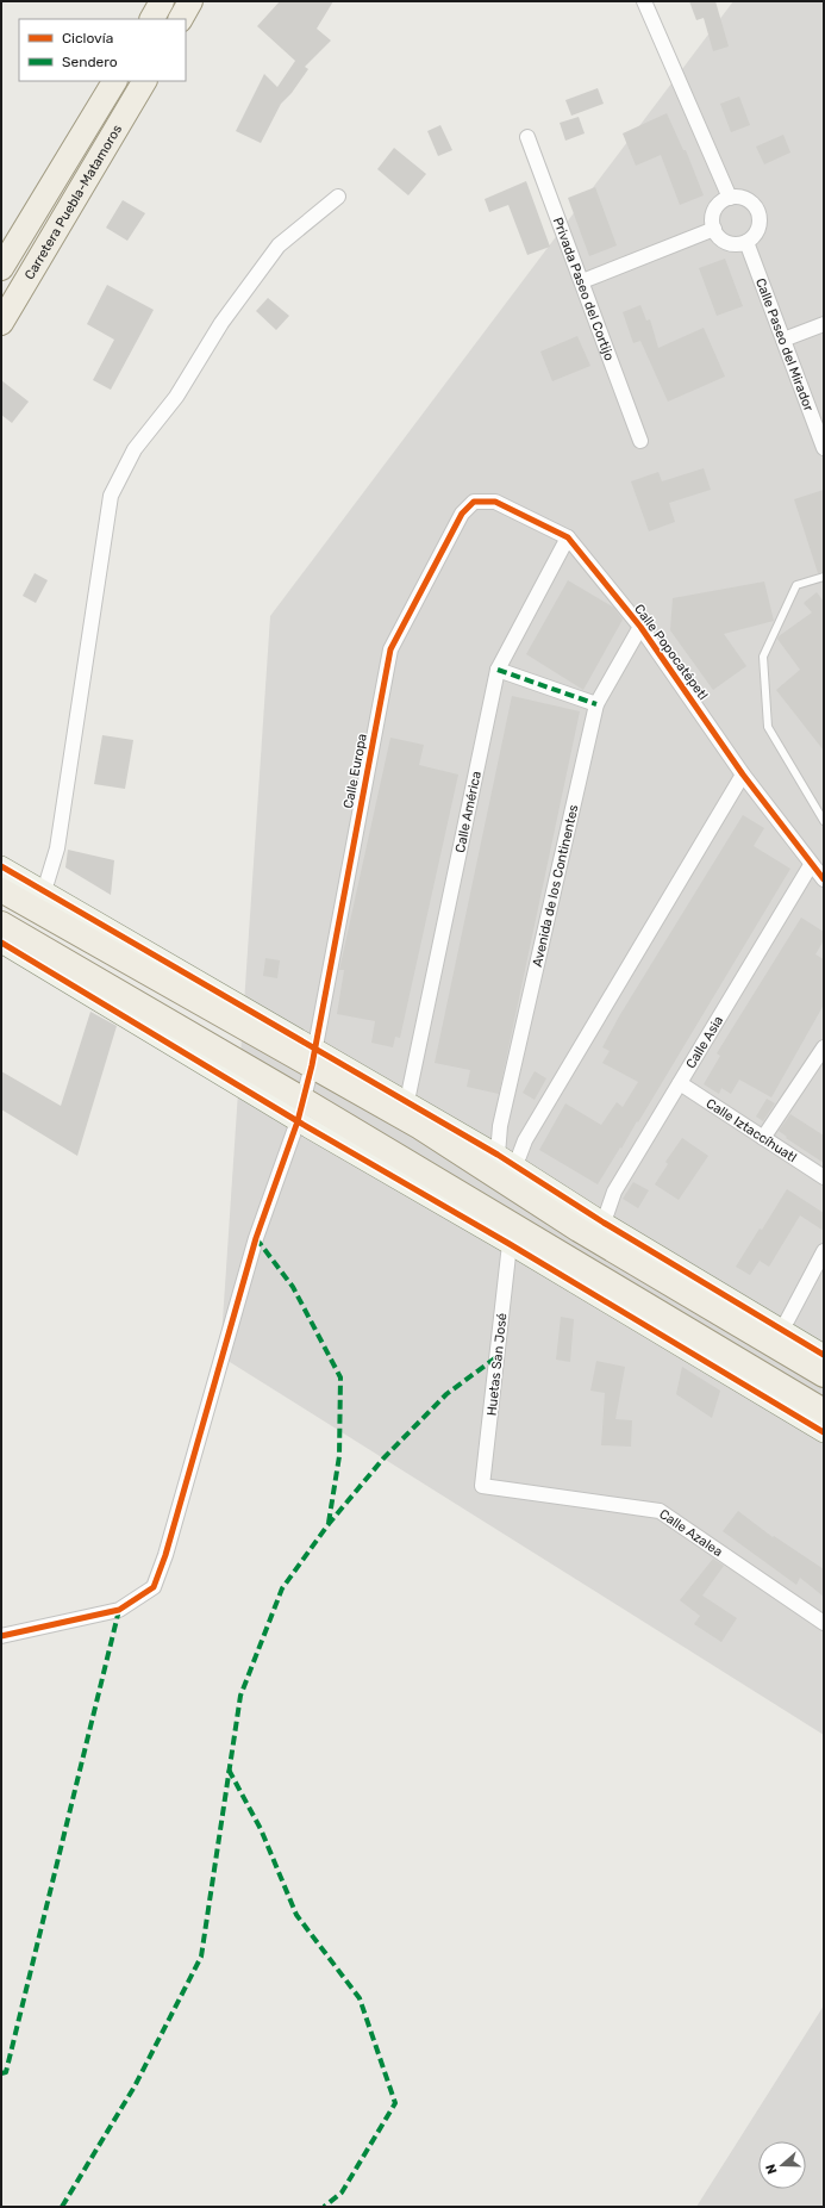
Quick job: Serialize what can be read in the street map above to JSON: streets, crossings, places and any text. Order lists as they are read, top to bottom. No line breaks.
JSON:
{"streets":{"main road":["Carretera Puebla-Matamoros"],"street":["Privada Paseo del Cortijo","Calle Paseo del Mirador","Calle Popocatépetl","Calle Europa","Calle América","Avenida de los Continentes","Calle Asia","Calle Iztaccíhuatl","Huetas San José","Calle Azalea"]},"crossings":[["Calle Popocatépetl","Calle Europa"],["Calle Popocatépetl","Calle América"],["Calle Popocatépetl","Avenida de los Continentes"],["Calle Popocatépetl","Calle Asia"],["Calle Asia","Calle Iztaccíhuatl"],["Huetas San José","Calle Azalea"]],"legend":["Ciclovía","Sendero"],"north":"left"}
